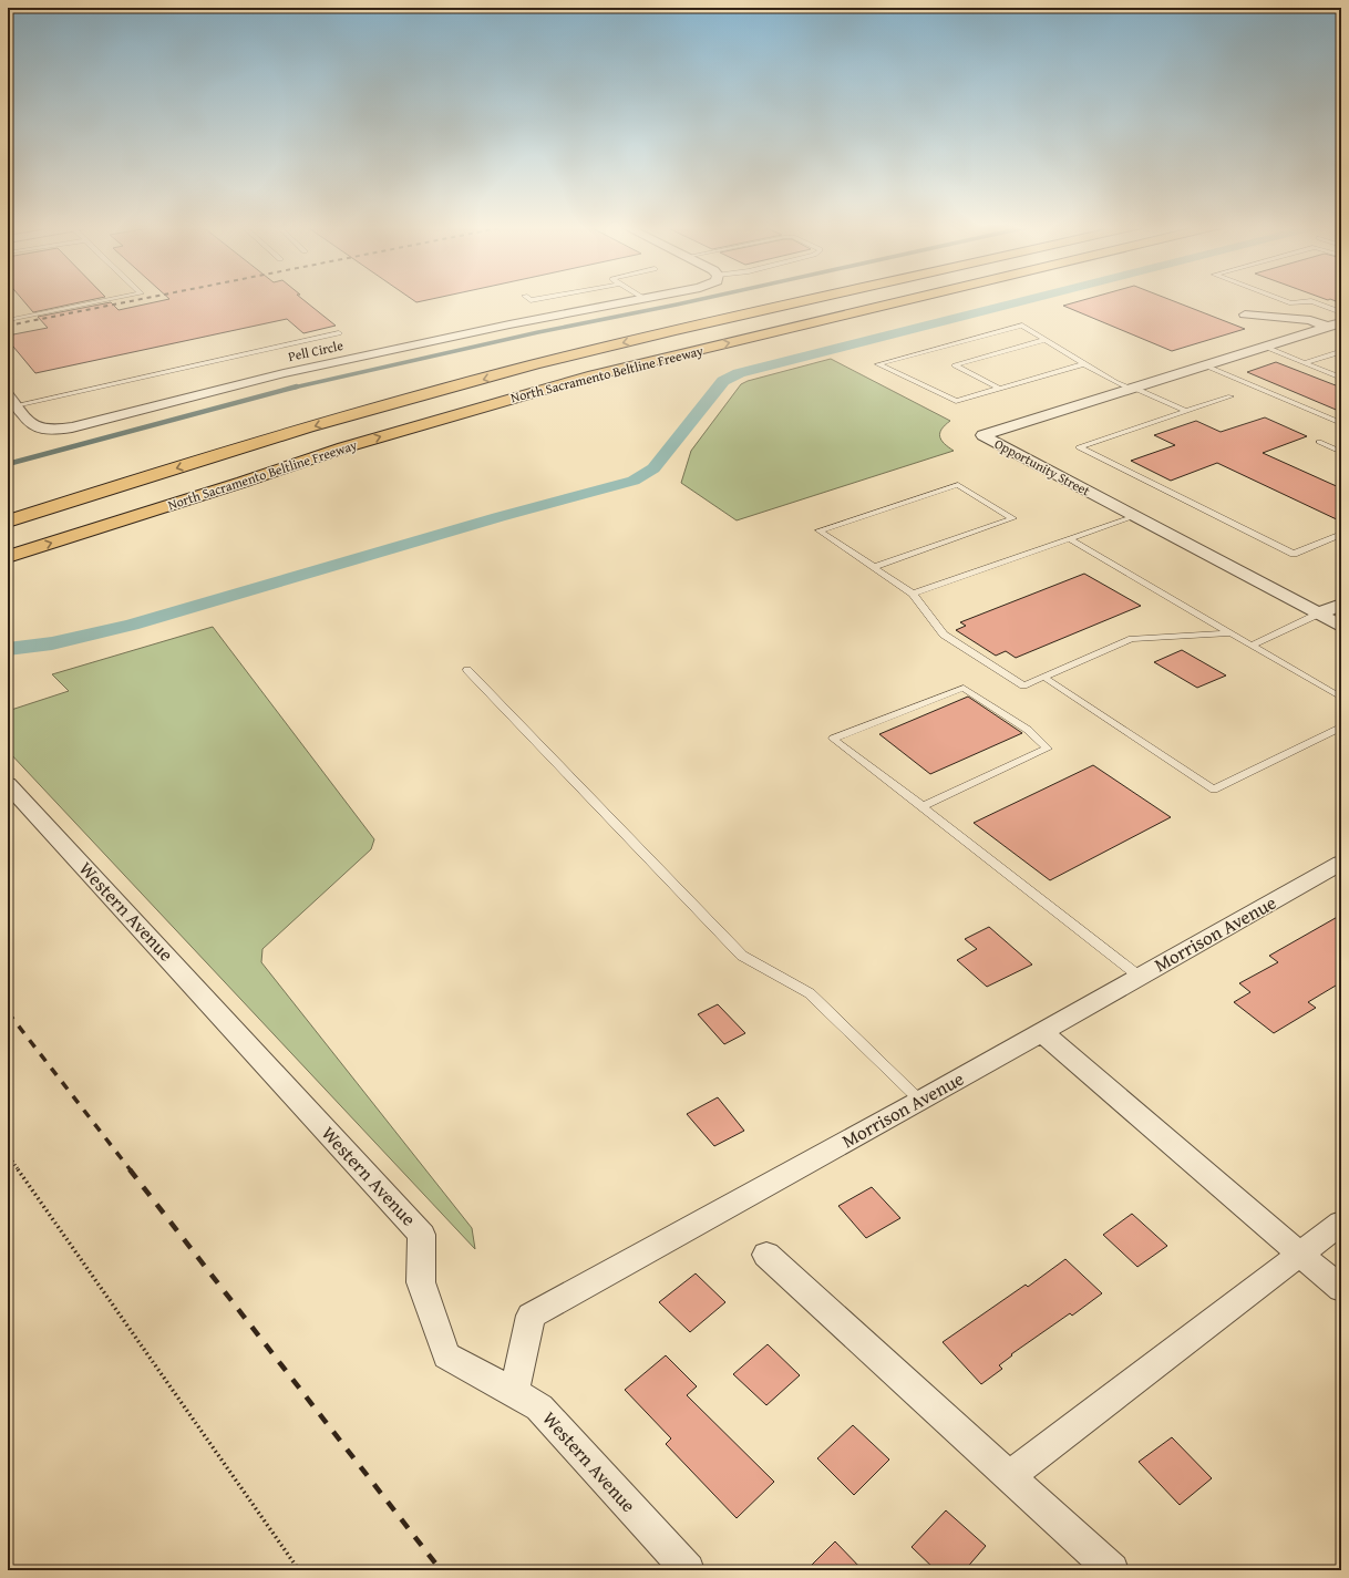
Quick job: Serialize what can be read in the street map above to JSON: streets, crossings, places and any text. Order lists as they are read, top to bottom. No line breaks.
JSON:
{"streets":{"highway":["North Sacramento Beltline Freeway"],"street":["Pell Circle","Opportunity Street","Western Avenue","Morrison Avenue"]},"crossings":[["Western Avenue","Morrison Avenue"]]}
